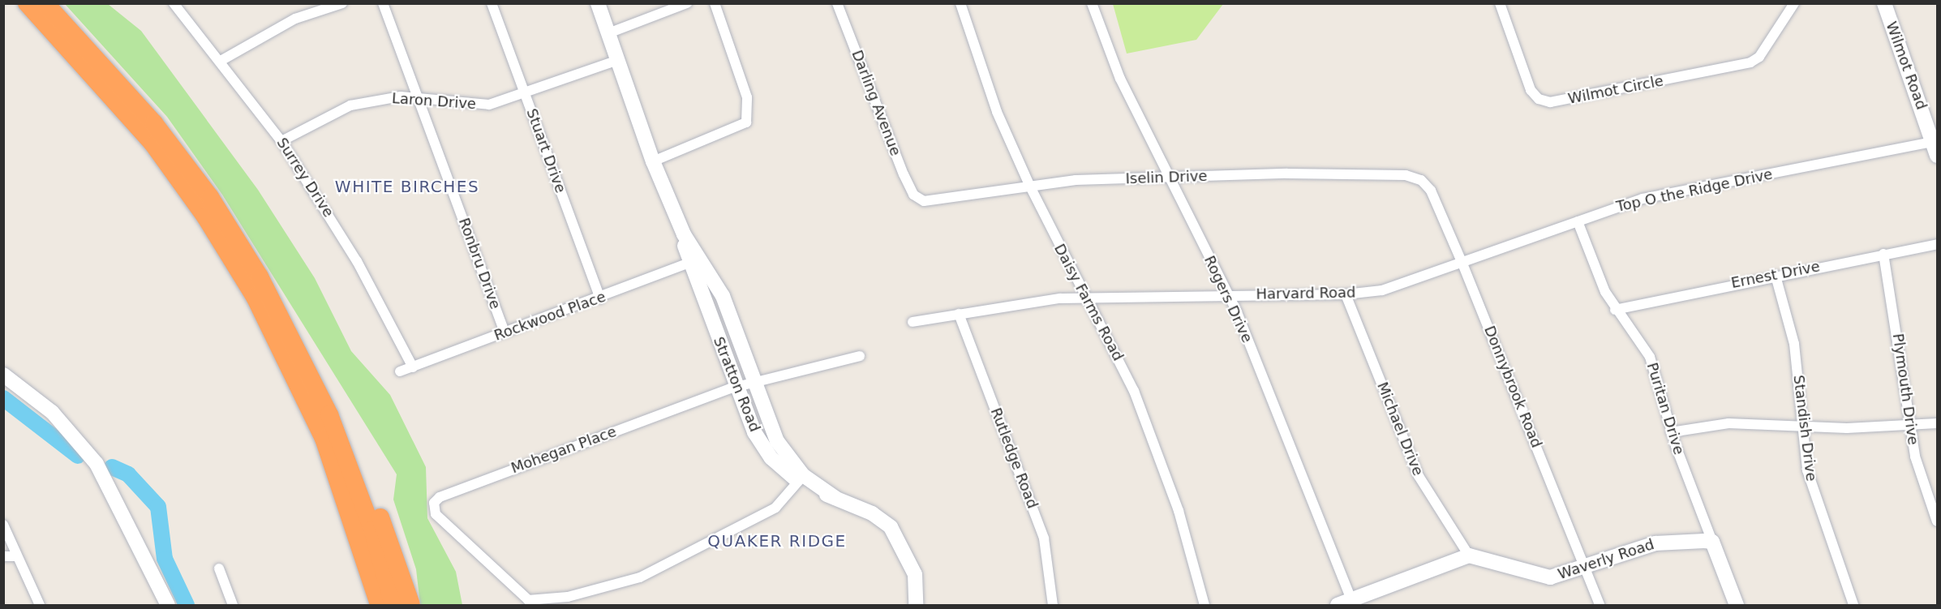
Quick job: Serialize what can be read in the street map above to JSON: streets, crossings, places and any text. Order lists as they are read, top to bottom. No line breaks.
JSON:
{"streets":{"street":["Wilmot Road","Wilmot Circle","Laron Drive","Darling Avenue","Stuart Drive","Surrey Drive","Iselin Drive","Top O the Ridge Drive","Ronbru Drive","Ernest Drive","Harvard Road","Rogers Drive","Daisy Farms Road","Rockwood Place","Stratton Road","Donnybrook Road","Plymouth Drive","Puritan Drive","Standish Drive","Michael Drive","Mohegan Place","Rutledge Road","Waverly Road"]},"crossings":[["Wilmot Road","Top O the Ridge Drive"],["Laron Drive","Stuart Drive"],["Laron Drive","Surrey Drive"],["Laron Drive","Ronbru Drive"],["Laron Drive","Stratton Road"],["Darling Avenue","Iselin Drive"],["Stuart Drive","Rockwood Place"],["Surrey Drive","Rockwood Place"],["Iselin Drive","Rogers Drive"],["Iselin Drive","Daisy Farms Road"],["Iselin Drive","Donnybrook Road"],["Top O the Ridge Drive","Harvard Road"],["Top O the Ridge Drive","Donnybrook Road"],["Top O the Ridge Drive","Puritan Drive"],["Ronbru Drive","Rockwood Place"],["Ernest Drive","Plymouth Drive"],["Ernest Drive","Puritan Drive"],["Ernest Drive","Standish Drive"],["Harvard Road","Rogers Drive"],["Harvard Road","Daisy Farms Road"],["Harvard Road","Donnybrook Road"],["Harvard Road","Michael Drive"],["Harvard Road","Rutledge Road"],["Rockwood Place","Stratton Road"],["Stratton Road","Mohegan Place"],["Donnybrook Road","Waverly Road"],["Puritan Drive","Waverly Road"],["Michael Drive","Waverly Road"]],"districts":["WHITE BIRCHES","QUAKER RIDGE"]}
